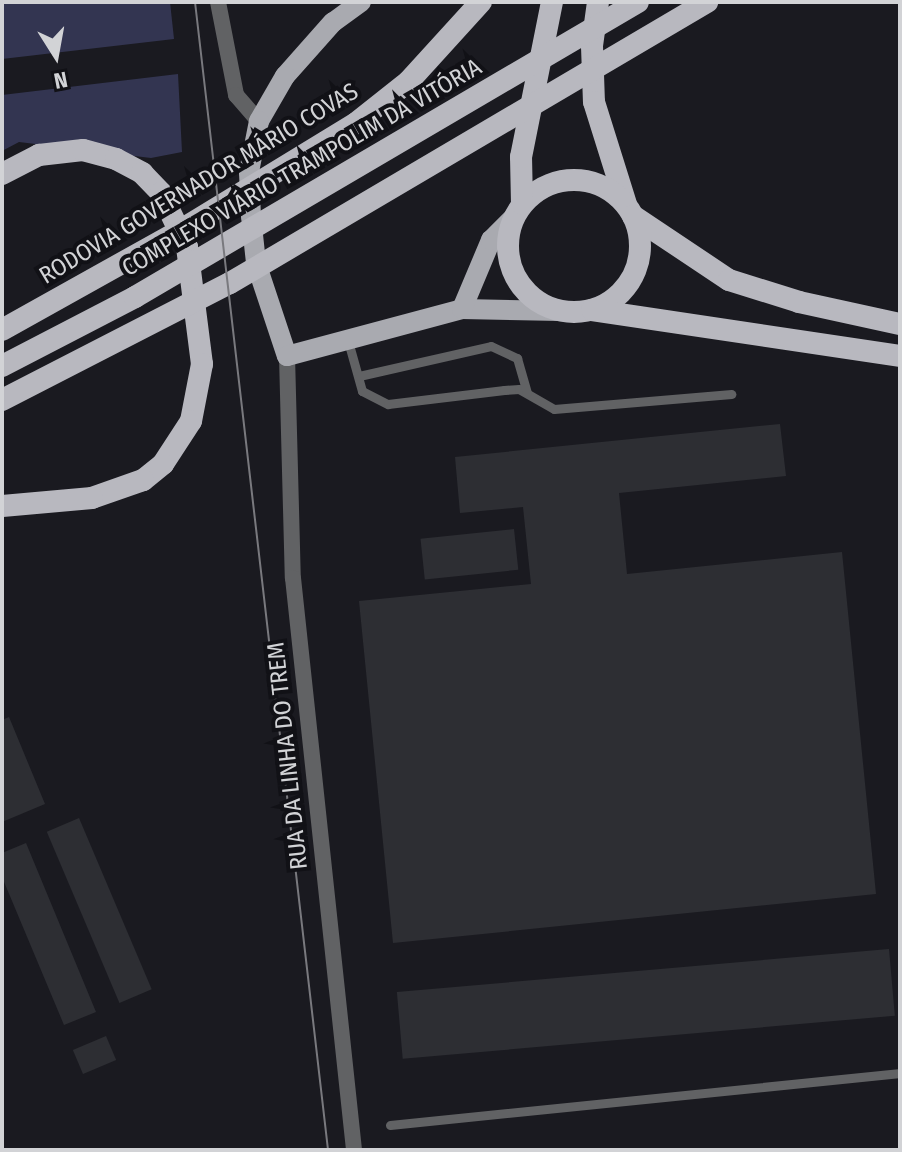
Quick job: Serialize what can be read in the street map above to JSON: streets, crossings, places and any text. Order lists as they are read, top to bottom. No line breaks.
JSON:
{"streets":{"highway":["COMPLEXO VIÁRIO TRAMPOLIM DA VITÓRIA","RODOVIA GOVERNADOR MÁRIO COVAS"],"street":["RUA DA LINHA DO TREM"]},"north":"bottom"}
